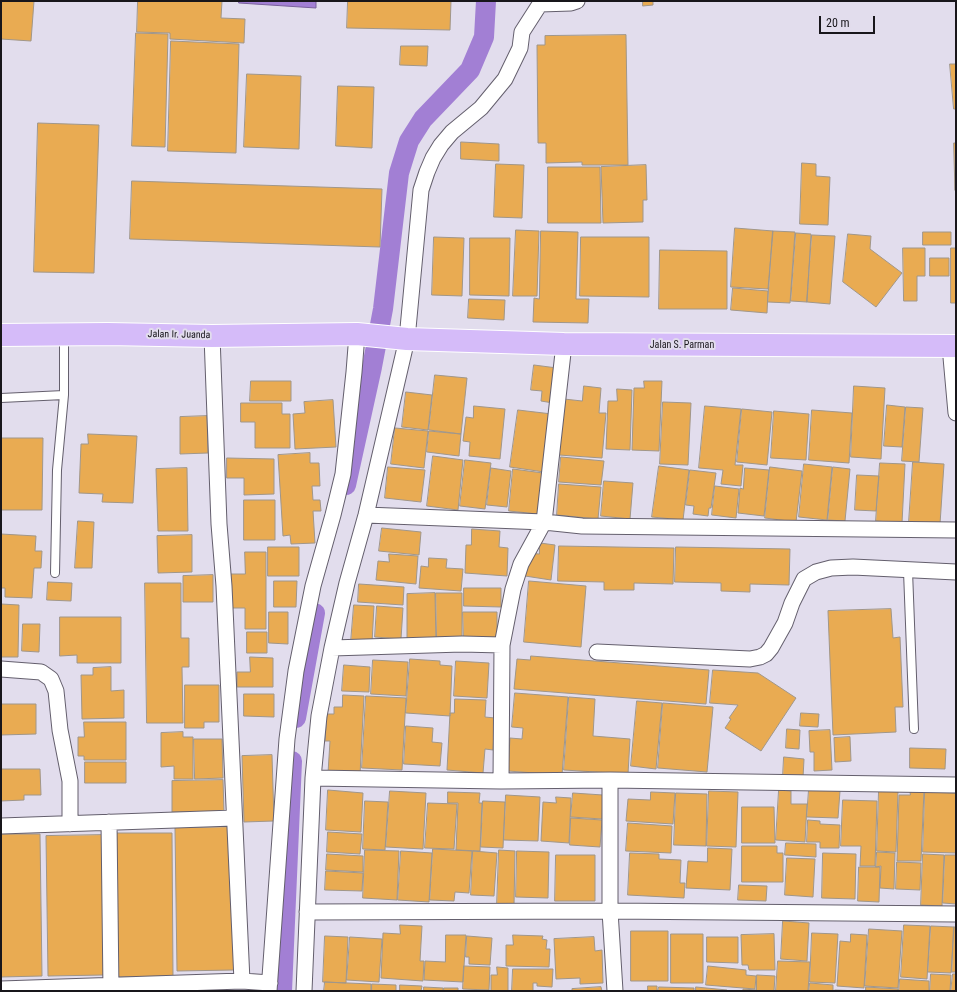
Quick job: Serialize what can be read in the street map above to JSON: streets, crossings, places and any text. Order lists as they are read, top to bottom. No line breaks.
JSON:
{"streets":{"main road":["Jalan Ir. Juanda","Jalan S. Parman"]},"crossings":[["Jalan Ir. Juanda","Jalan S. Parman"]],"scale_bar":"20 m"}
